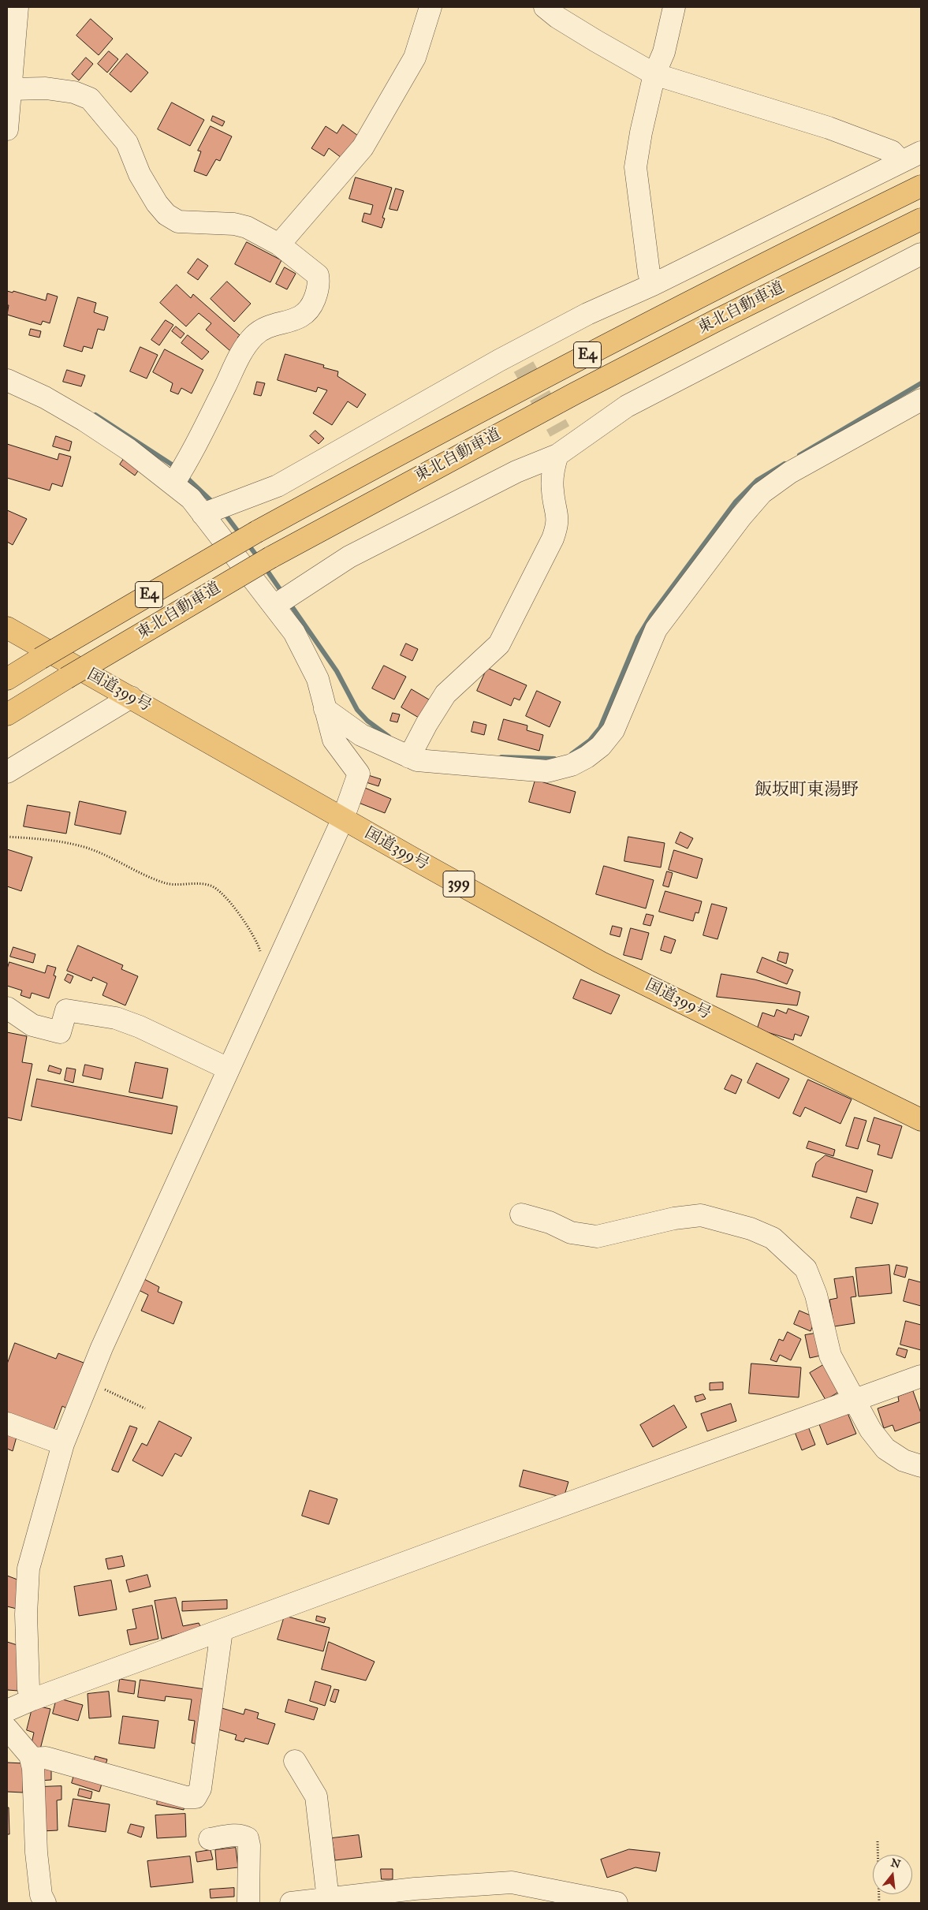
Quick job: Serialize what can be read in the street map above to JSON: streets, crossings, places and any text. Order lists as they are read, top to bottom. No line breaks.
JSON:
{"streets":{"highway":["東北自動車道","E4","国道399号","399"]},"districts":["飯坂町東湯野"],"north":"top"}
